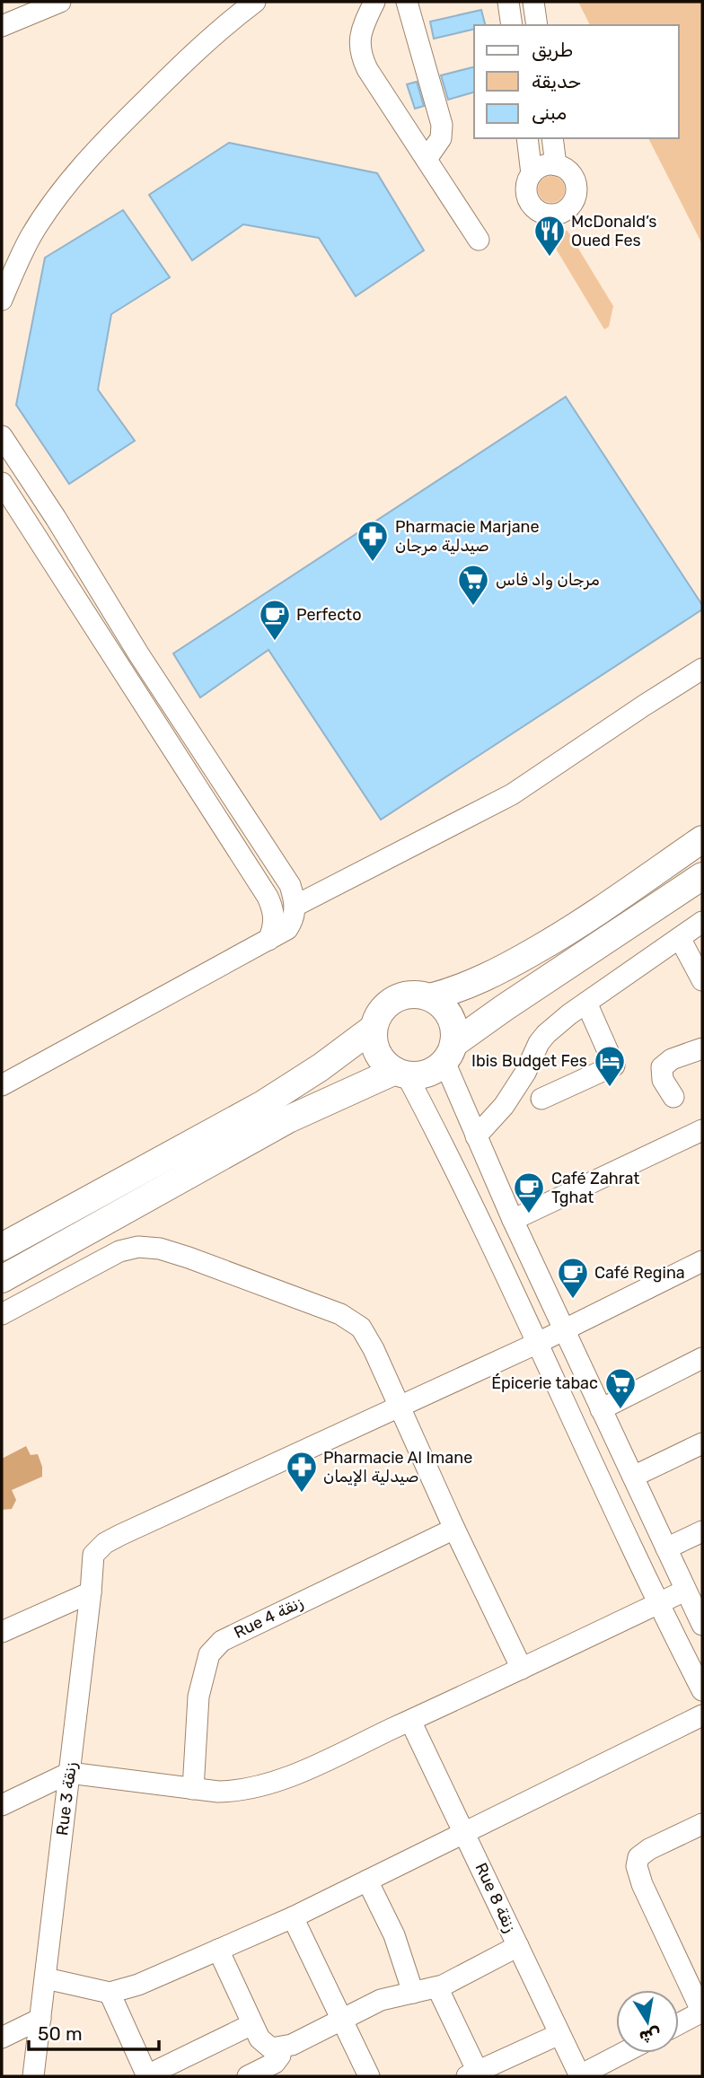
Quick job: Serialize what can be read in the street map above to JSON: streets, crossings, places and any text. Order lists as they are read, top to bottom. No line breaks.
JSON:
{"streets":{"street":["Rue 4 زنقة","Rue 3 زنقة","Rue 8 زنقة"]},"places":{"restaurant":["McDonald’s Oued Fes"],"pharmacy":["Pharmacie Marjane صيدلية مرجان","Pharmacie Al Imane صيدلية الإيمان"],"supermarket":["مرجان واد فاس","Épicerie tabac"],"cafe":["Perfecto","Café Zahrat Tghat","Café Regina"],"hotel":["Ibis Budget Fes"]},"legend":["طريق","حديقة","مبنى"],"scale_bar":"50 m","north":"bottom"}
